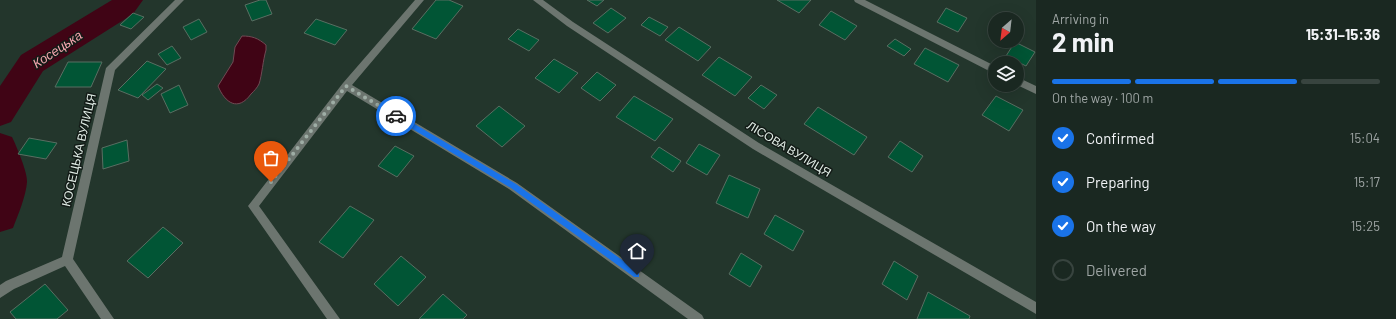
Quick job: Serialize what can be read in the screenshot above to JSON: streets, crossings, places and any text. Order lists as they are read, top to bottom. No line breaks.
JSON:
{"streets":{"street":["ЛІСОВА ВУЛИЦЯ","КОСЕЦЬКА ВУЛИЦЯ"]},"water":["Косецька"],"north":"bottom left","page":{"heading":["2 min","Arriving in","15:31–15:36"],"bar":"On the way · 100 m","list":[["Confirmed","15:04"],["Preparing","15:17"],["On the way","15:25"],"Delivered"]}}
